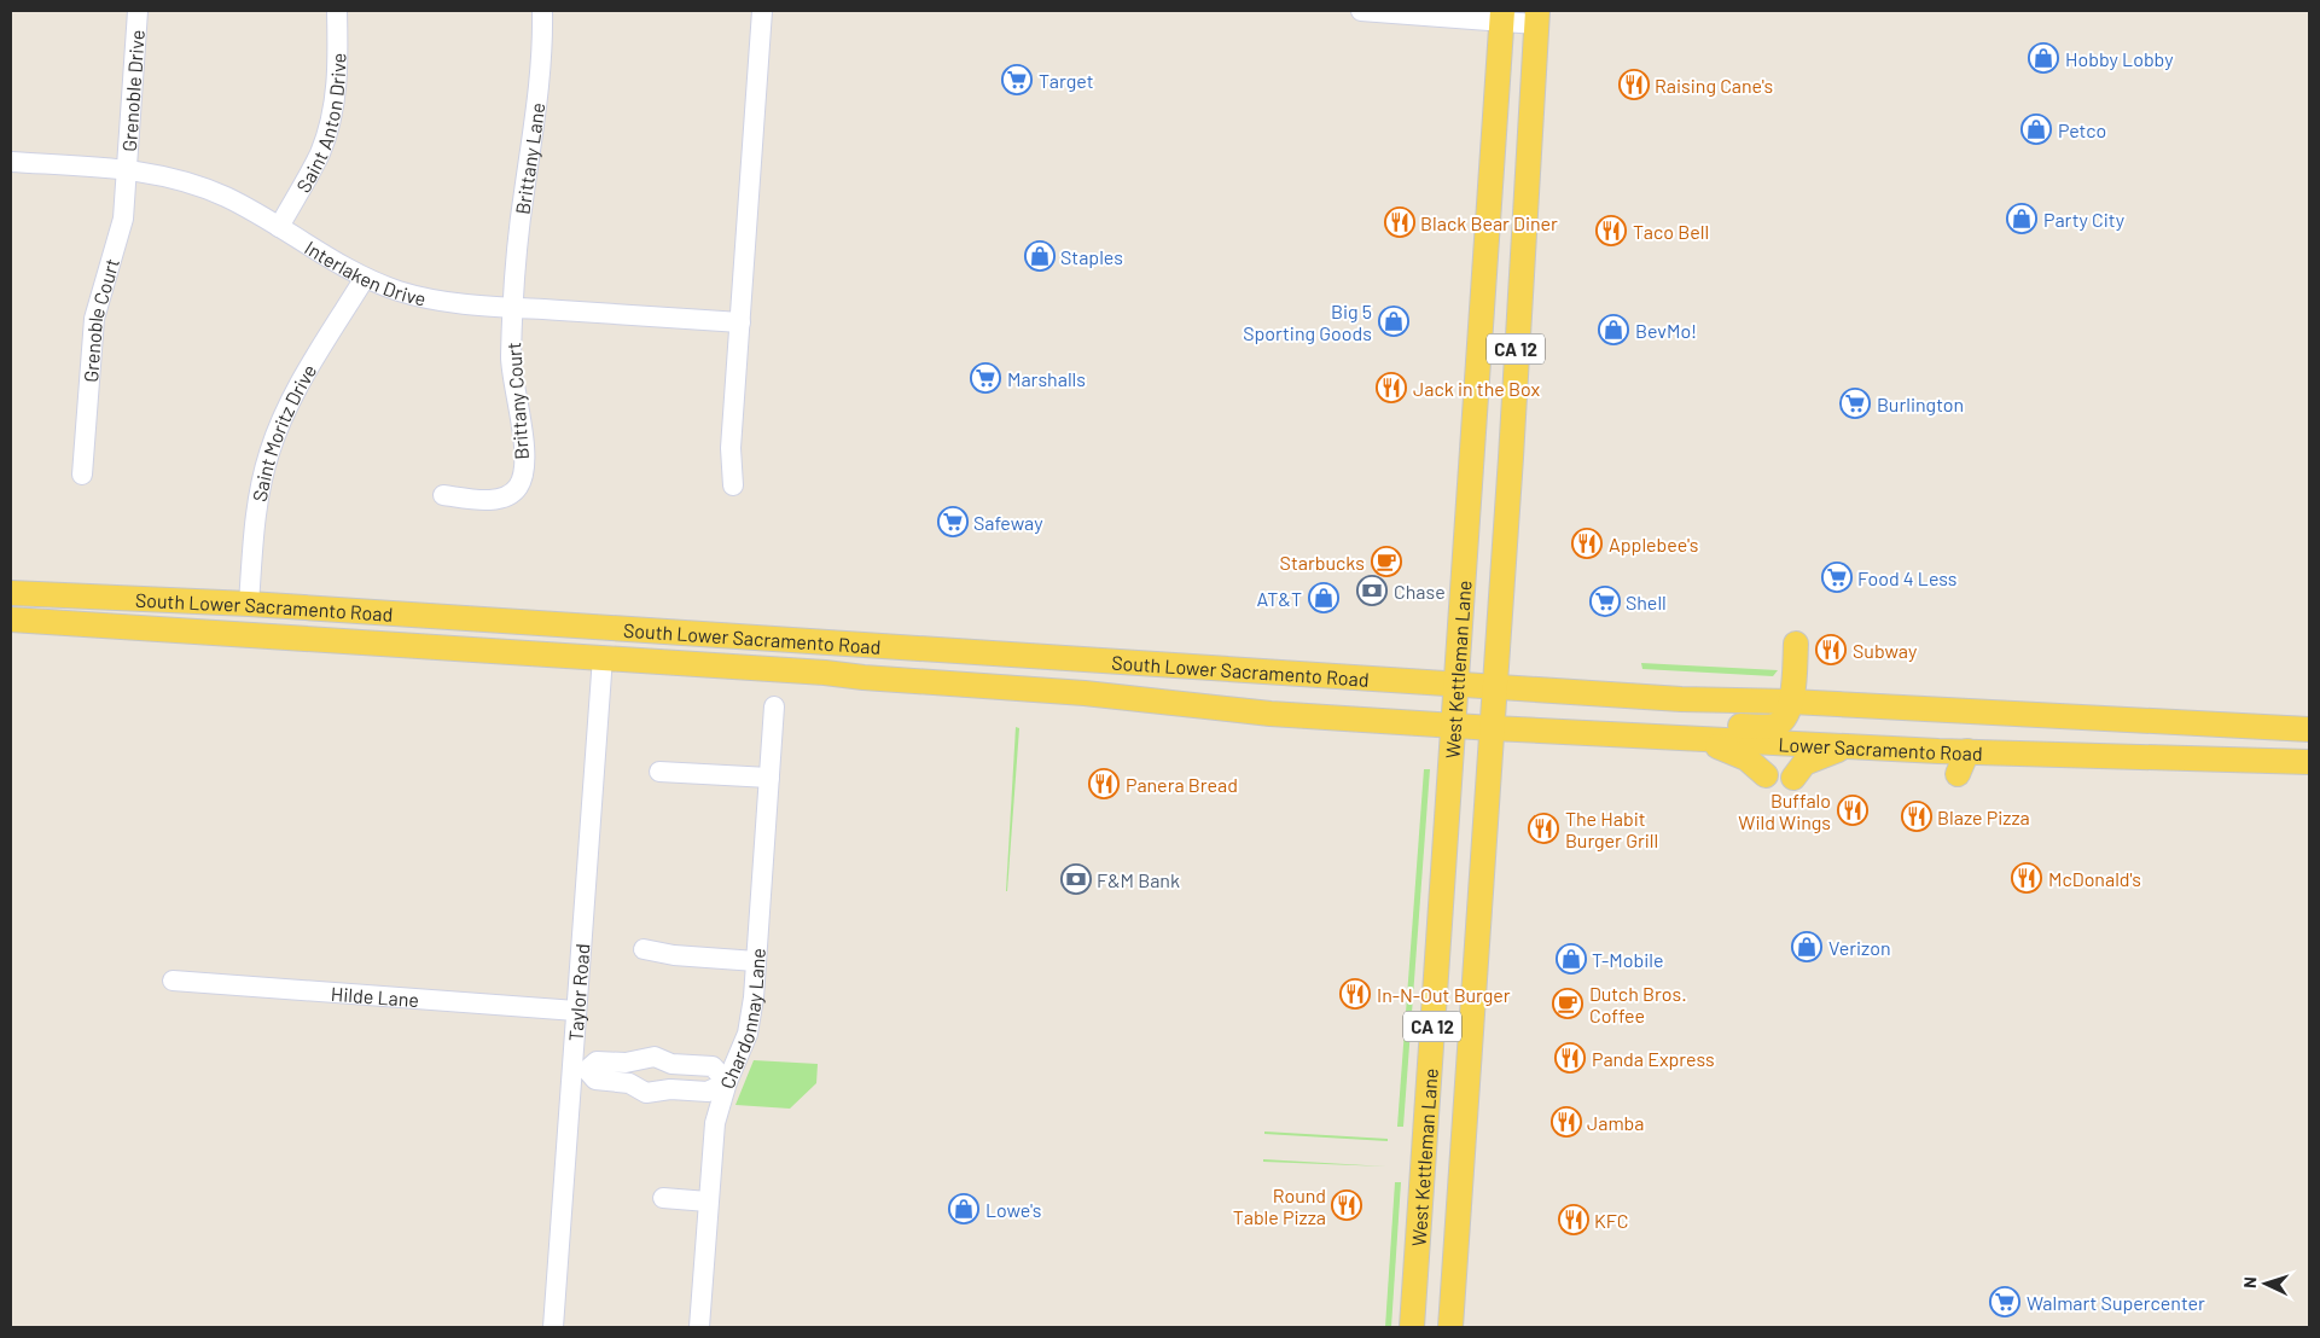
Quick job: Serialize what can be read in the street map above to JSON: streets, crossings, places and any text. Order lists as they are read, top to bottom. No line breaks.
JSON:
{"streets":{"main road":["CA 12","South Lower Sacramento Road","West Kettleman Lane","Lower Sacramento Road"],"street":["Grenoble Drive","Saint Anton Drive","Brittany Lane","Interlaken Drive","Grenoble Court","Brittany Court","Saint Moritz Drive","Taylor Road","Hilde Lane","Chardonnay Lane"]},"crossings":[["Grenoble Drive","Interlaken Drive"],["Grenoble Drive","Grenoble Court"],["Saint Anton Drive","Interlaken Drive"],["Brittany Lane","Interlaken Drive"],["Brittany Lane","Brittany Court"],["Interlaken Drive","Grenoble Court"],["Interlaken Drive","Brittany Court"],["Interlaken Drive","Saint Moritz Drive"],["Saint Moritz Drive","South Lower Sacramento Road"],["South Lower Sacramento Road","West Kettleman Lane"],["South Lower Sacramento Road","Lower Sacramento Road"],["South Lower Sacramento Road","Taylor Road"],["West Kettleman Lane","Lower Sacramento Road"],["Taylor Road","Hilde Lane"]],"places":{"shop":["Hobby Lobby","Petco","Party City","Staples","Big 5 Sporting Goods","BevMo!","AT&T","Verizon","T-Mobile","Lowe's"],"supermarket":["Target","Marshalls","Burlington","Safeway","Food 4 Less","Shell","Walmart Supercenter"],"restaurant":["Raising Cane's","Black Bear Diner","Taco Bell","Jack in the Box","Applebee's","Subway","Panera Bread","Buffalo Wild Wings","Blaze Pizza","The Habit Burger Grill","McDonald's","In-N-Out Burger","Panda Express","Jamba","Round Table Pizza","KFC"],"cafe":["Starbucks","Dutch Bros. Coffee"],"bank":["Chase","F&M Bank"]},"north":"left"}
